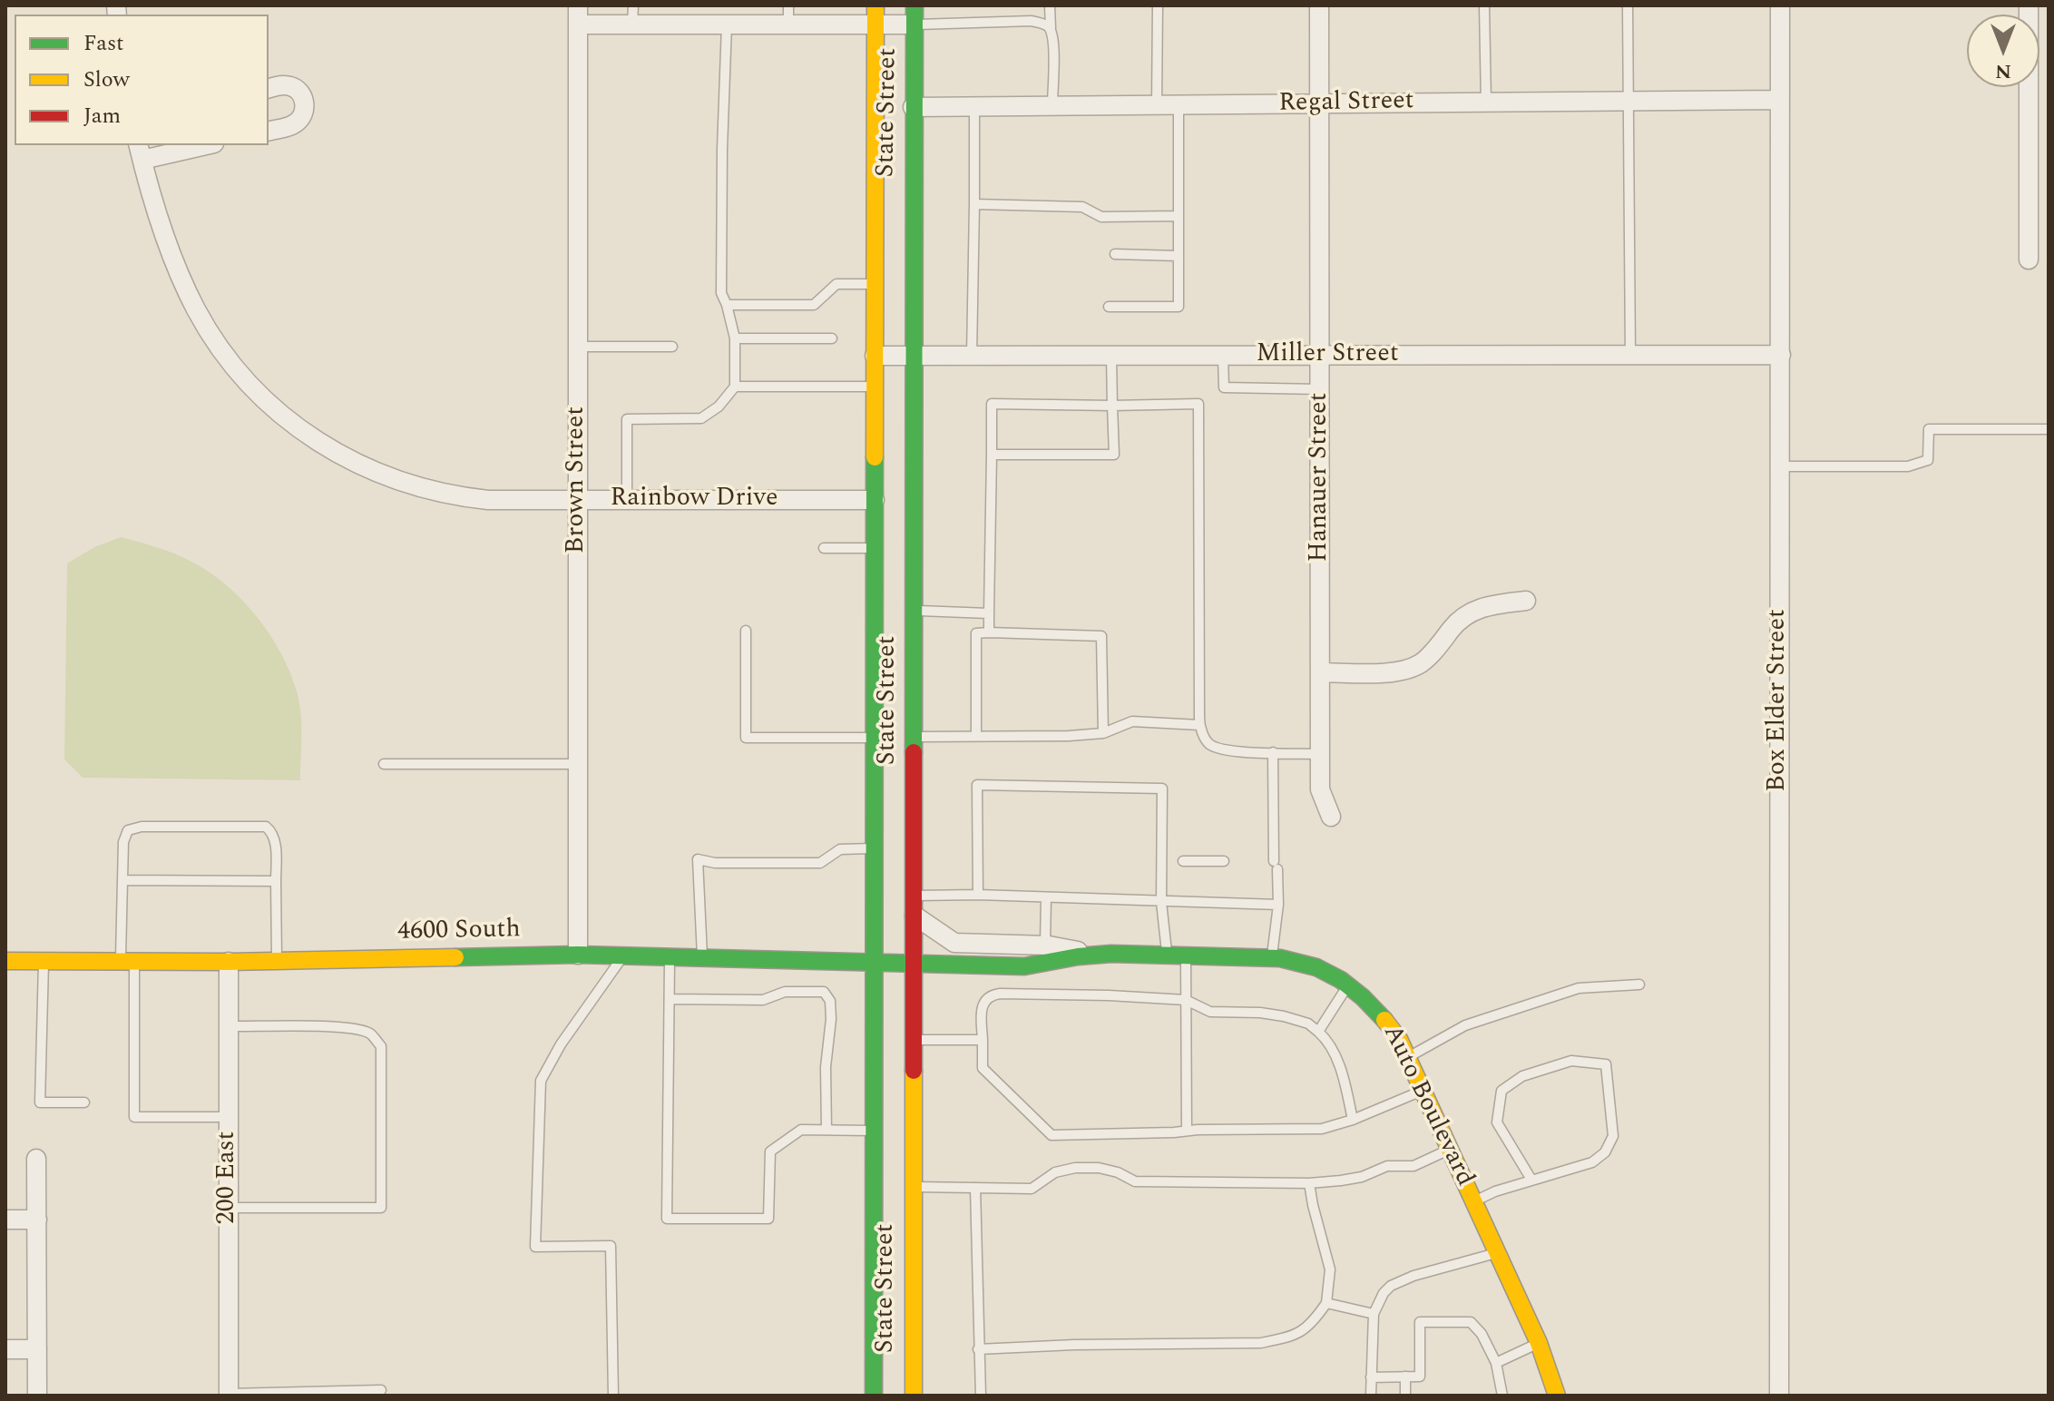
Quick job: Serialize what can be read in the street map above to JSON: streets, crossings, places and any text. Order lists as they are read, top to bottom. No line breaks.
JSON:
{"streets":{"main road":["State Street","4600 South","Auto Boulevard"],"street":["Regal Street","Miller Street","Hanauer Street","Brown Street","Rainbow Drive","Box Elder Street","200 East"]},"crossings":[["Regal Street","State Street"],["Regal Street","Hanauer Street"],["Regal Street","Box Elder Street"],["State Street","Miller Street"],["State Street","Rainbow Drive"],["State Street","4600 South"],["State Street","Auto Boulevard"],["Miller Street","Hanauer Street"],["Miller Street","Box Elder Street"],["Brown Street","Rainbow Drive"],["Brown Street","4600 South"],["4600 South","Auto Boulevard"],["4600 South","200 East"]],"legend":["Fast","Slow","Jam"],"north":"bottom"}
